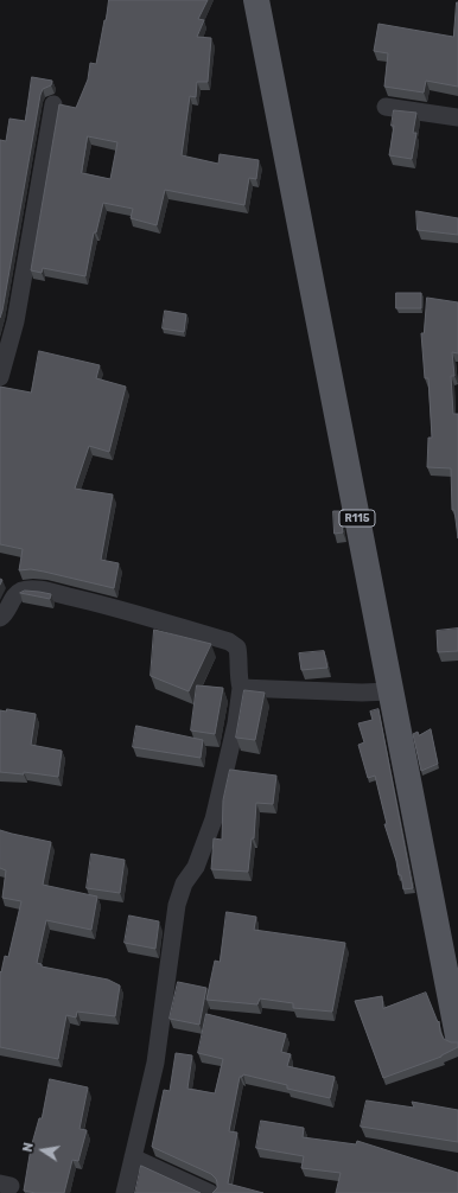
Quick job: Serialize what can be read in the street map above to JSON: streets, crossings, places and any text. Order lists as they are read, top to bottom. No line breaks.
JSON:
{"streets":{"main road":["R115"]},"north":"left"}
